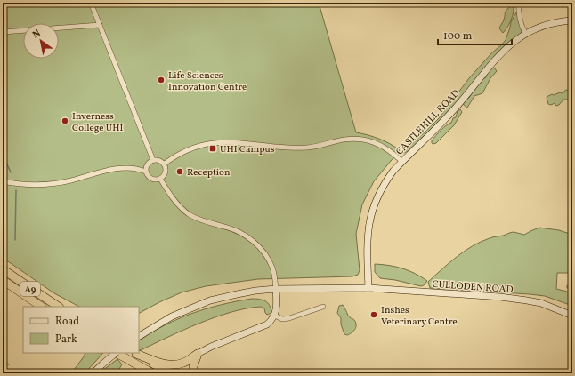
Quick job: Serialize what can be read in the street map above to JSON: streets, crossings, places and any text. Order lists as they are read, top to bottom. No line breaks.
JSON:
{"streets":{"highway":["A9"],"main road":["CASTLEHILL ROAD","CULLODEN ROAD"]},"crossings":[["CASTLEHILL ROAD","CULLODEN ROAD"]],"places":{"other":["Life Sciences Innovation Centre","Inverness College UHI","Reception","Inshes Veterinary Centre"],"transit":["UHI Campus"]},"legend":["Road","Park"],"scale_bar":"100 m","north":"top left"}
